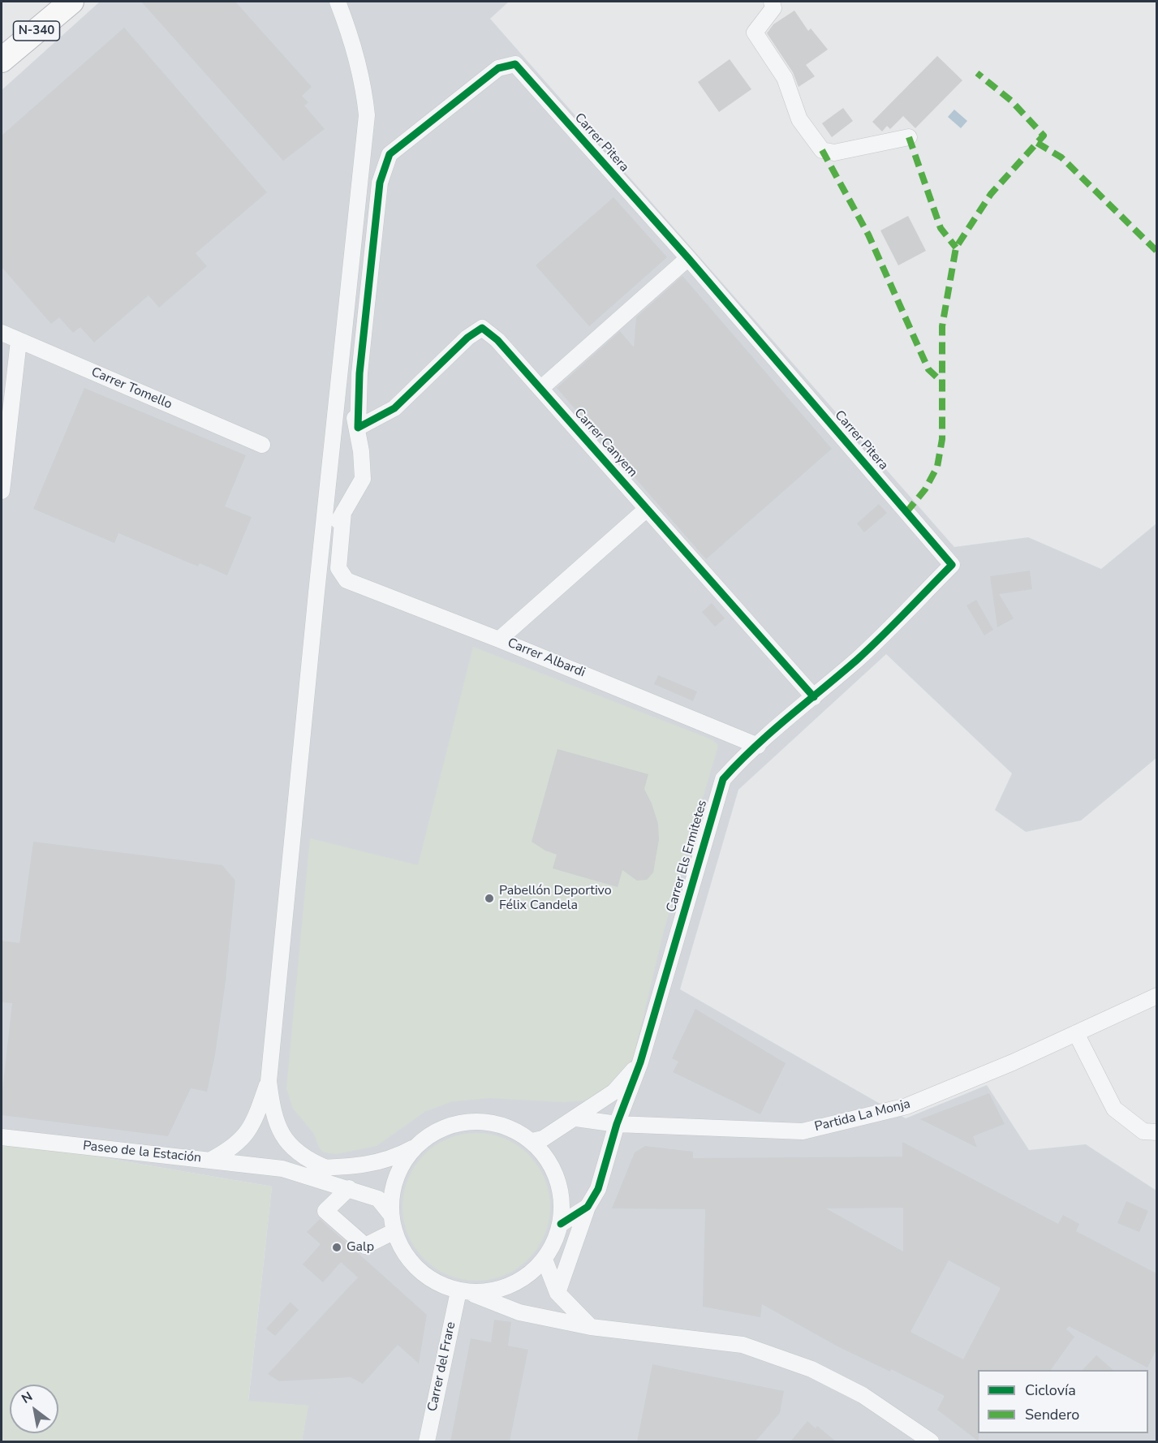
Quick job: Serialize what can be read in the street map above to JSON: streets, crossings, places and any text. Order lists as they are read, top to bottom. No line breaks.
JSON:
{"streets":{"highway":["N-340"],"street":["Carrer Pitera","Carrer Tomello","Carrer Canyem","Carrer Albardi","Carrer Els Ermitetes","Partida La Monja","Paseo de la Estación","Carrer del Frare"]},"crossings":[["Carrer Pitera","Carrer Canyem"],["Carrer Pitera","Carrer Els Ermitetes"],["Carrer Canyem","Carrer Els Ermitetes"],["Carrer Albardi","Carrer Els Ermitetes"],["Carrer Els Ermitetes","Partida La Monja"],["Carrer Els Ermitetes","Paseo de la Estación"],["Carrer Els Ermitetes","Carrer del Frare"],["Paseo de la Estación","Carrer del Frare"]],"places":["Pabellón Deportivo Félix Candela","Galp"],"legend":["Ciclovía","Sendero"],"north":"top left"}
